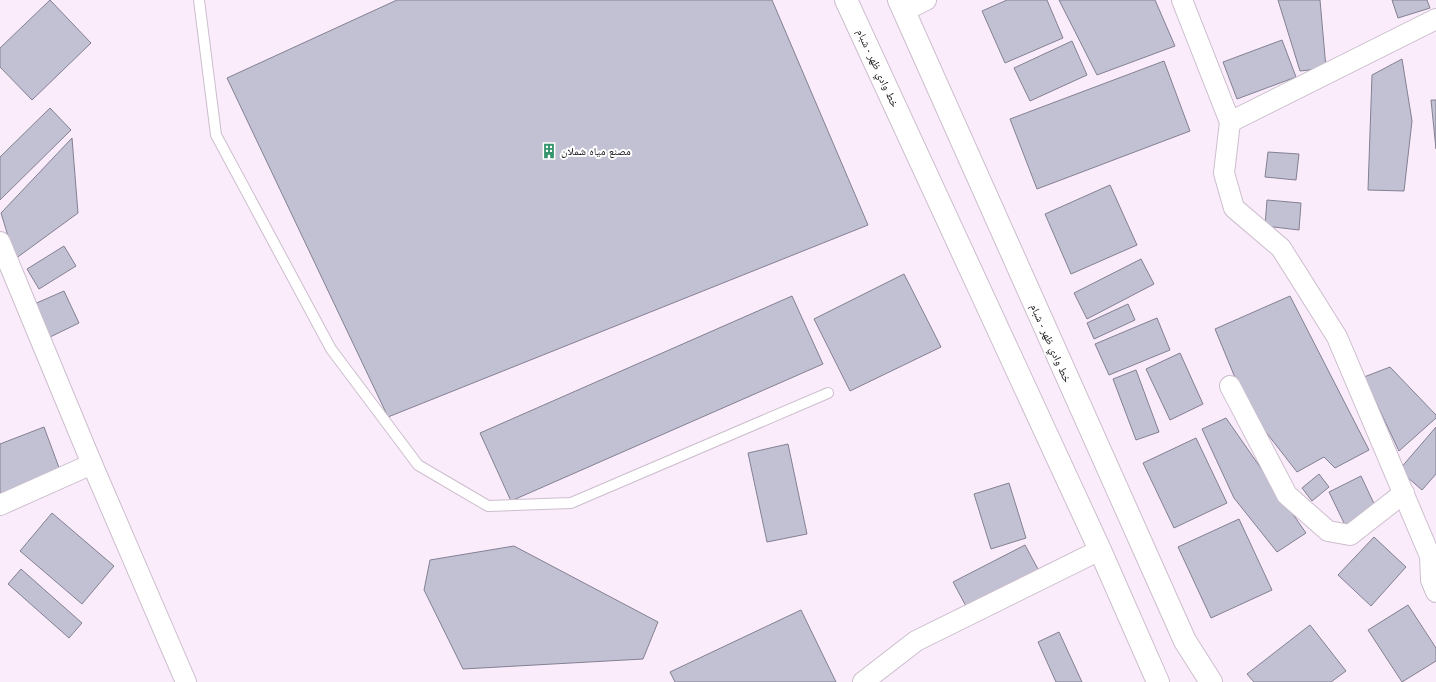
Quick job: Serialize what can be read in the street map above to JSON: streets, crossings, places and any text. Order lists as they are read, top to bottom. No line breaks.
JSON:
{"streets":{"main road":["خط وادي ظهر - شبام"]},"places":{"building":["مصنع مياه شملان"]}}
